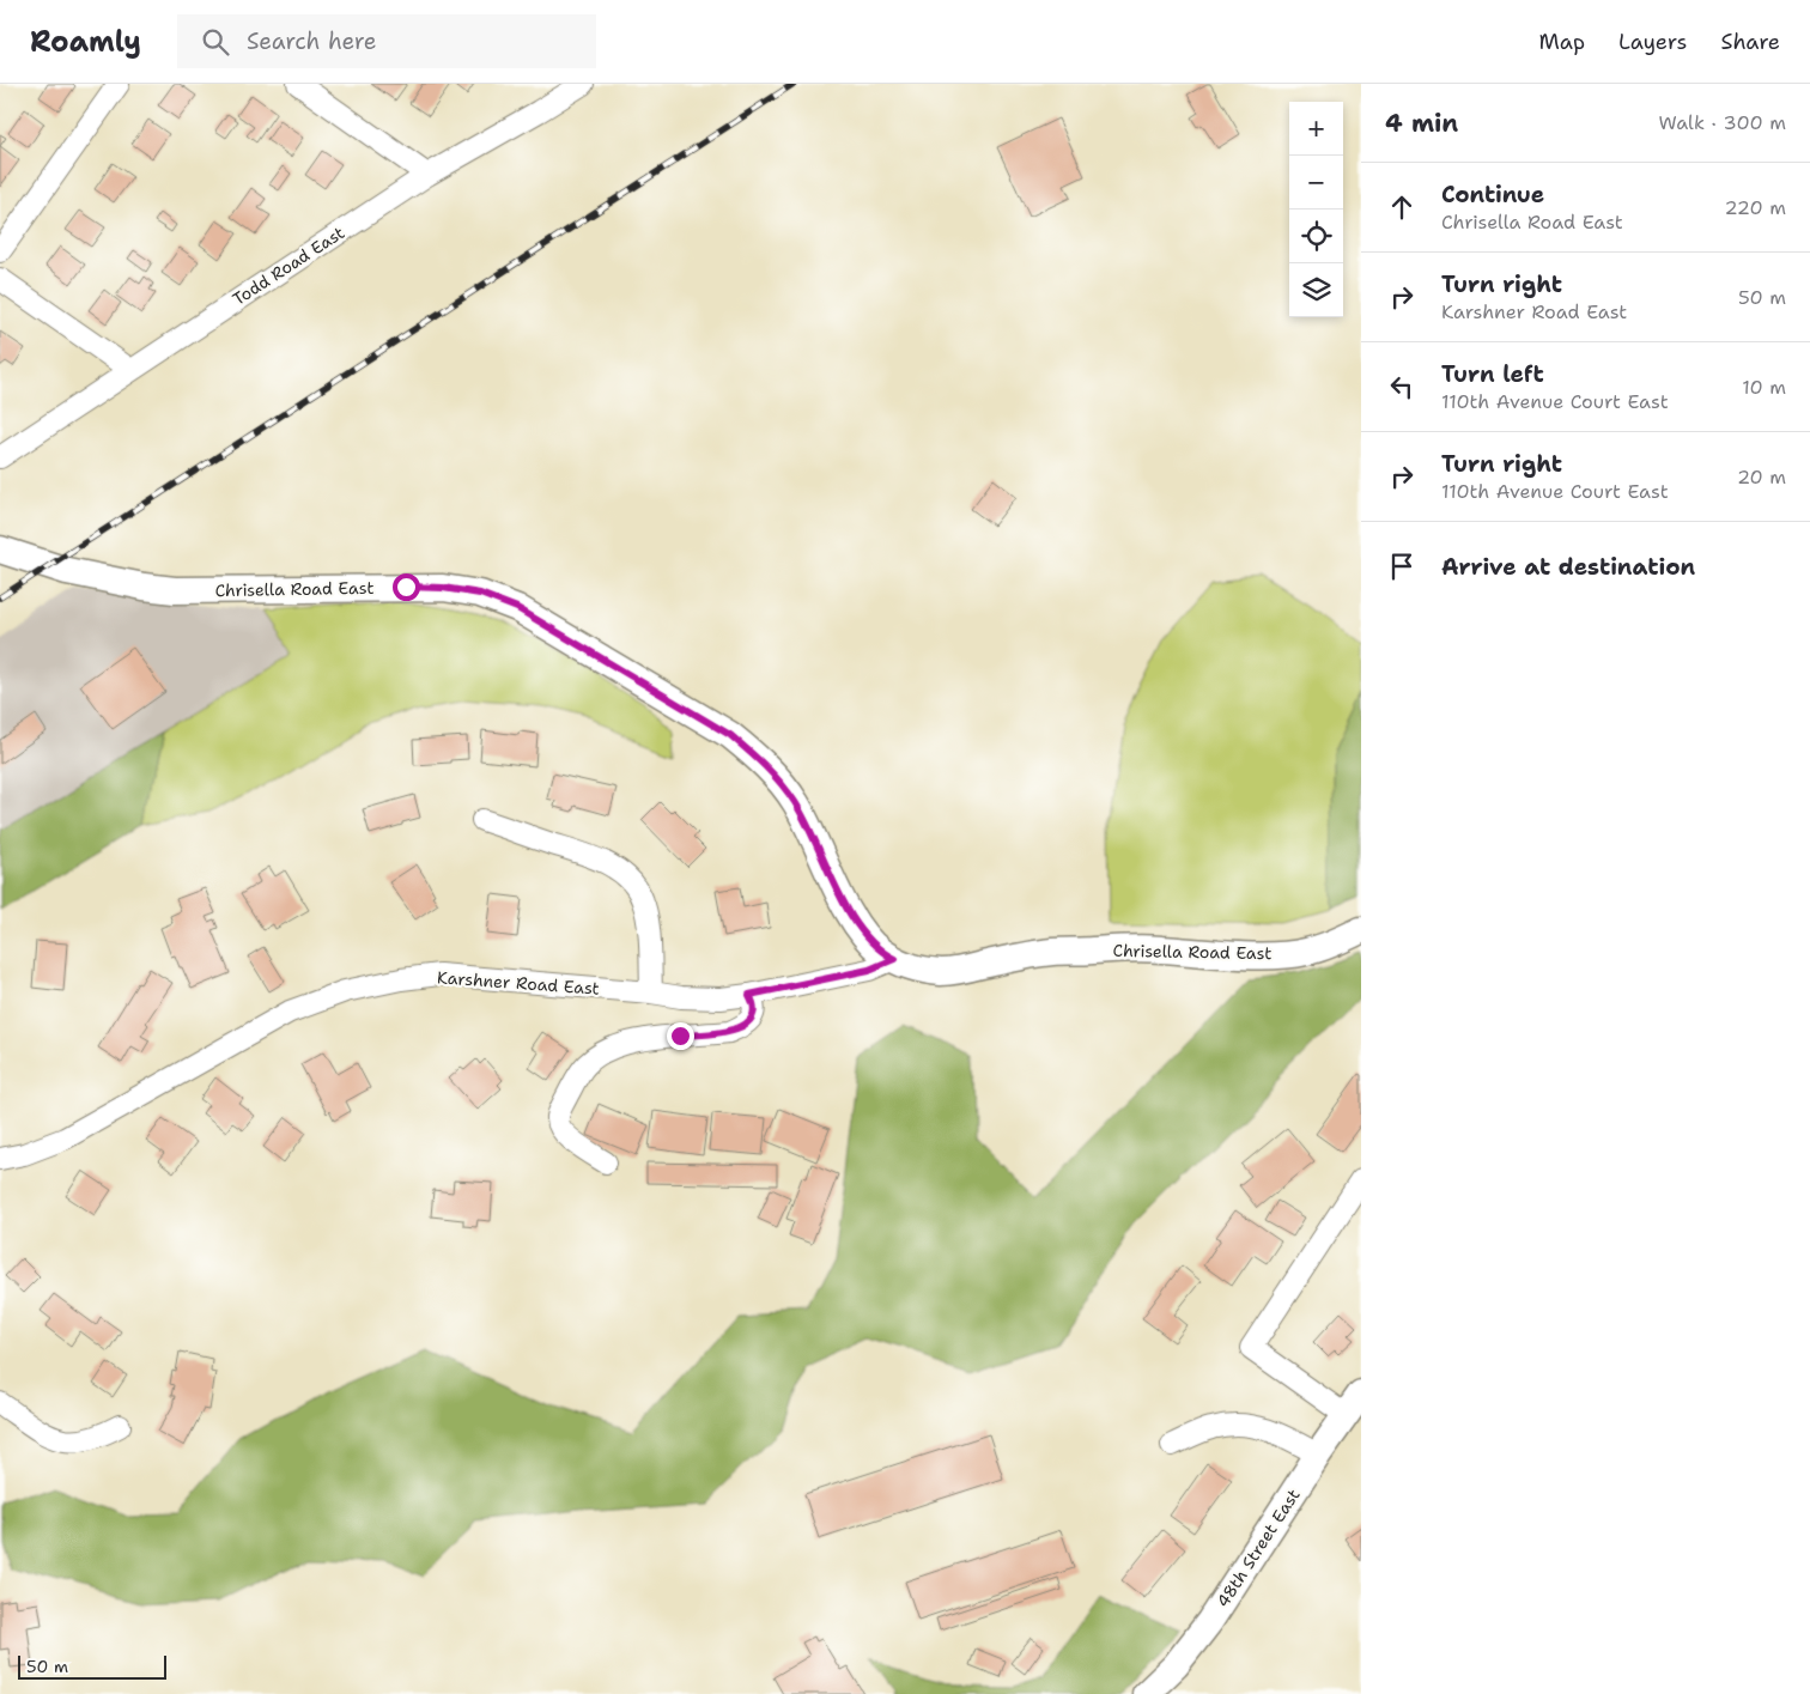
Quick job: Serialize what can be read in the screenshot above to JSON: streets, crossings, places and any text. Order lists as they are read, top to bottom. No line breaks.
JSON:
{"streets":{"street":["Todd Road East","Chrisella Road East","Karshner Road East","48th Street East"]},"crossings":[["Chrisella Road East","Karshner Road East"]],"scale_bar":"50 m","page":{"header":"Roamly","search":"Search here","nav":["Map","Layers","Share"],"heading":["4 min","Walk · 300 m"],"map_buttons":["+","−"],"list":[["Continue","Chrisella Road East","220 m"],["Turn right","Karshner Road East","50 m"],["Turn left","110th Avenue Court East","10 m"],["Turn right","110th Avenue Court East","20 m"],"Arrive at destination"],"scale":"50 m"}}
